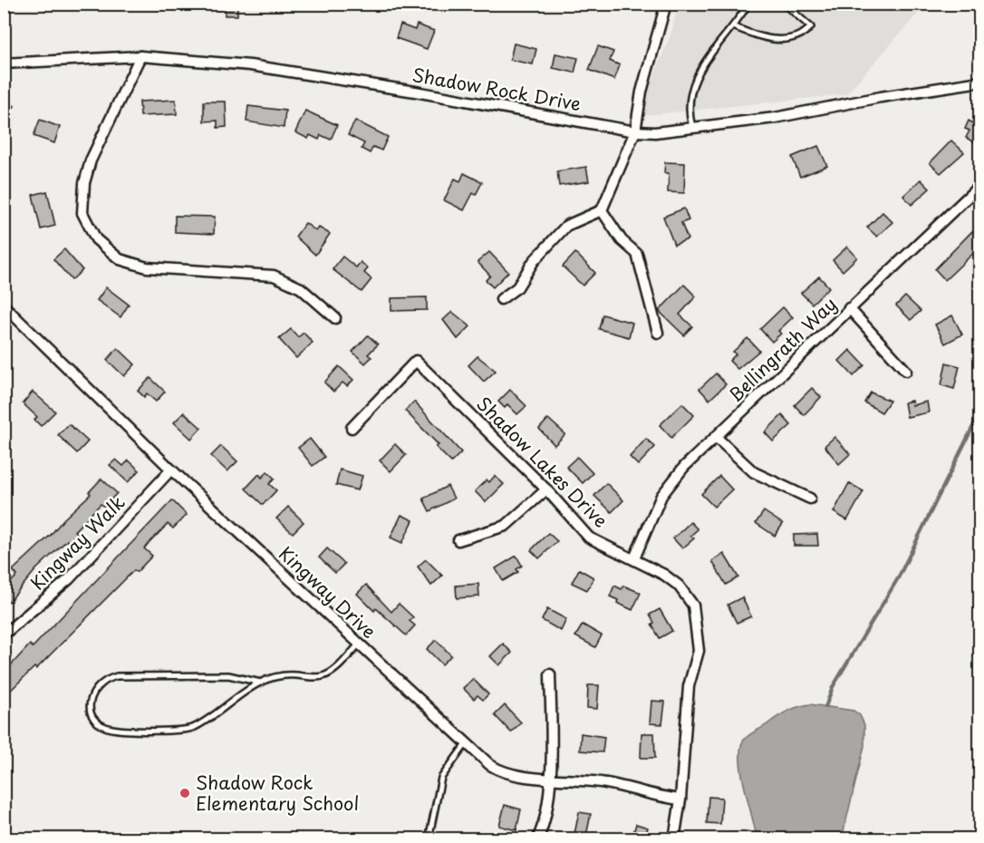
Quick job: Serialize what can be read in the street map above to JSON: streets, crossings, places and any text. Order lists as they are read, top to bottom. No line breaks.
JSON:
{"streets":{"street":["Shadow Rock Drive","Bellingrath Way","Shadow Lakes Drive","Kingway Walk","Kingway Drive"]},"crossings":[["Bellingrath Way","Shadow Lakes Drive"],["Shadow Lakes Drive","Kingway Drive"],["Kingway Walk","Kingway Drive"]],"places":["Shadow Rock Elementary School"]}
